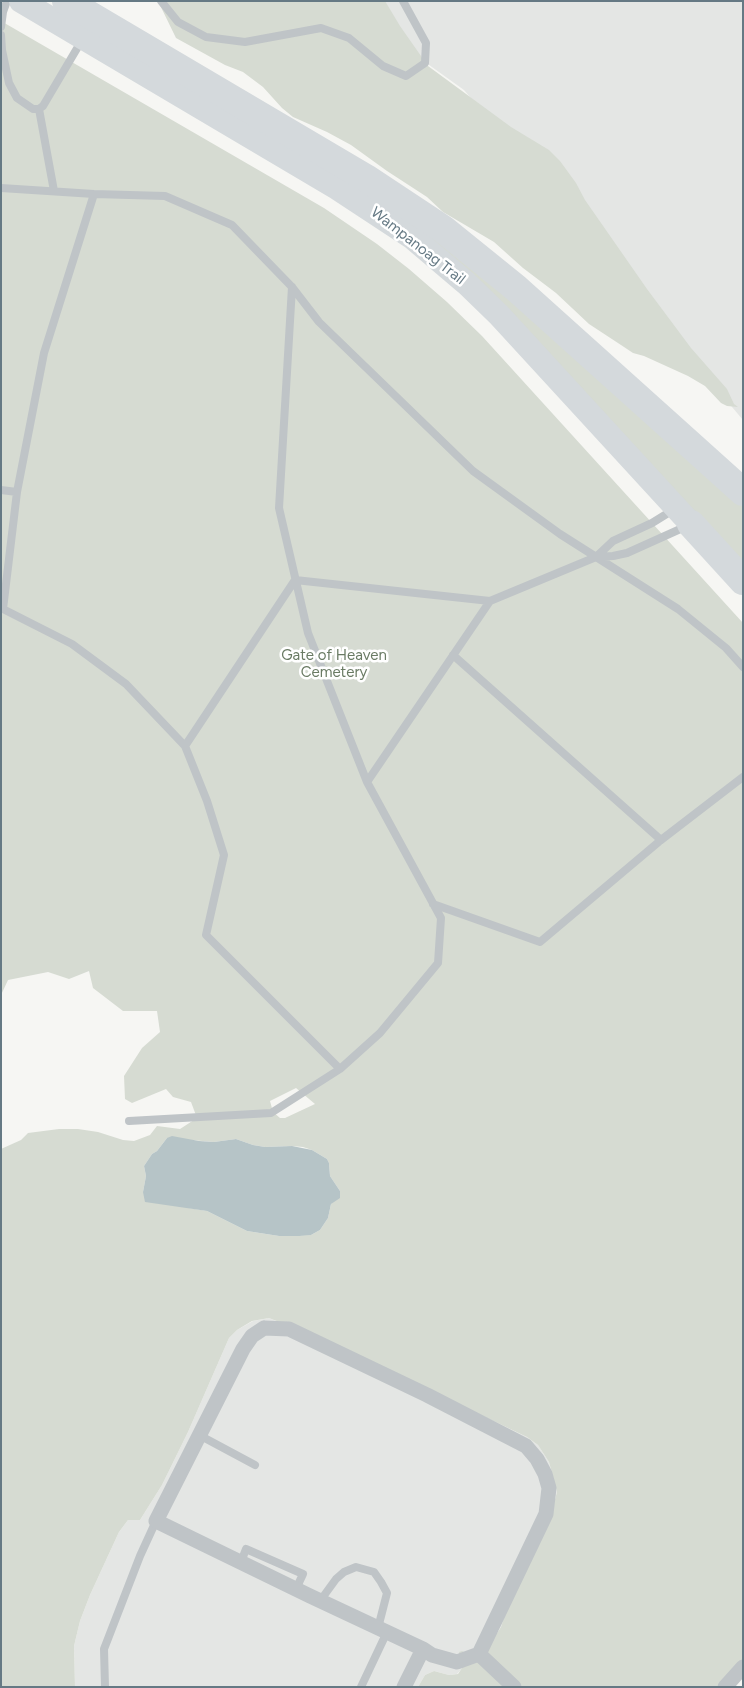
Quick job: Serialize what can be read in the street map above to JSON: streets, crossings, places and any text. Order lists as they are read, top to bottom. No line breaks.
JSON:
{"streets":{"highway":["Wampanoag Trail"]},"parks":["Gate of Heaven Cemetery"]}
